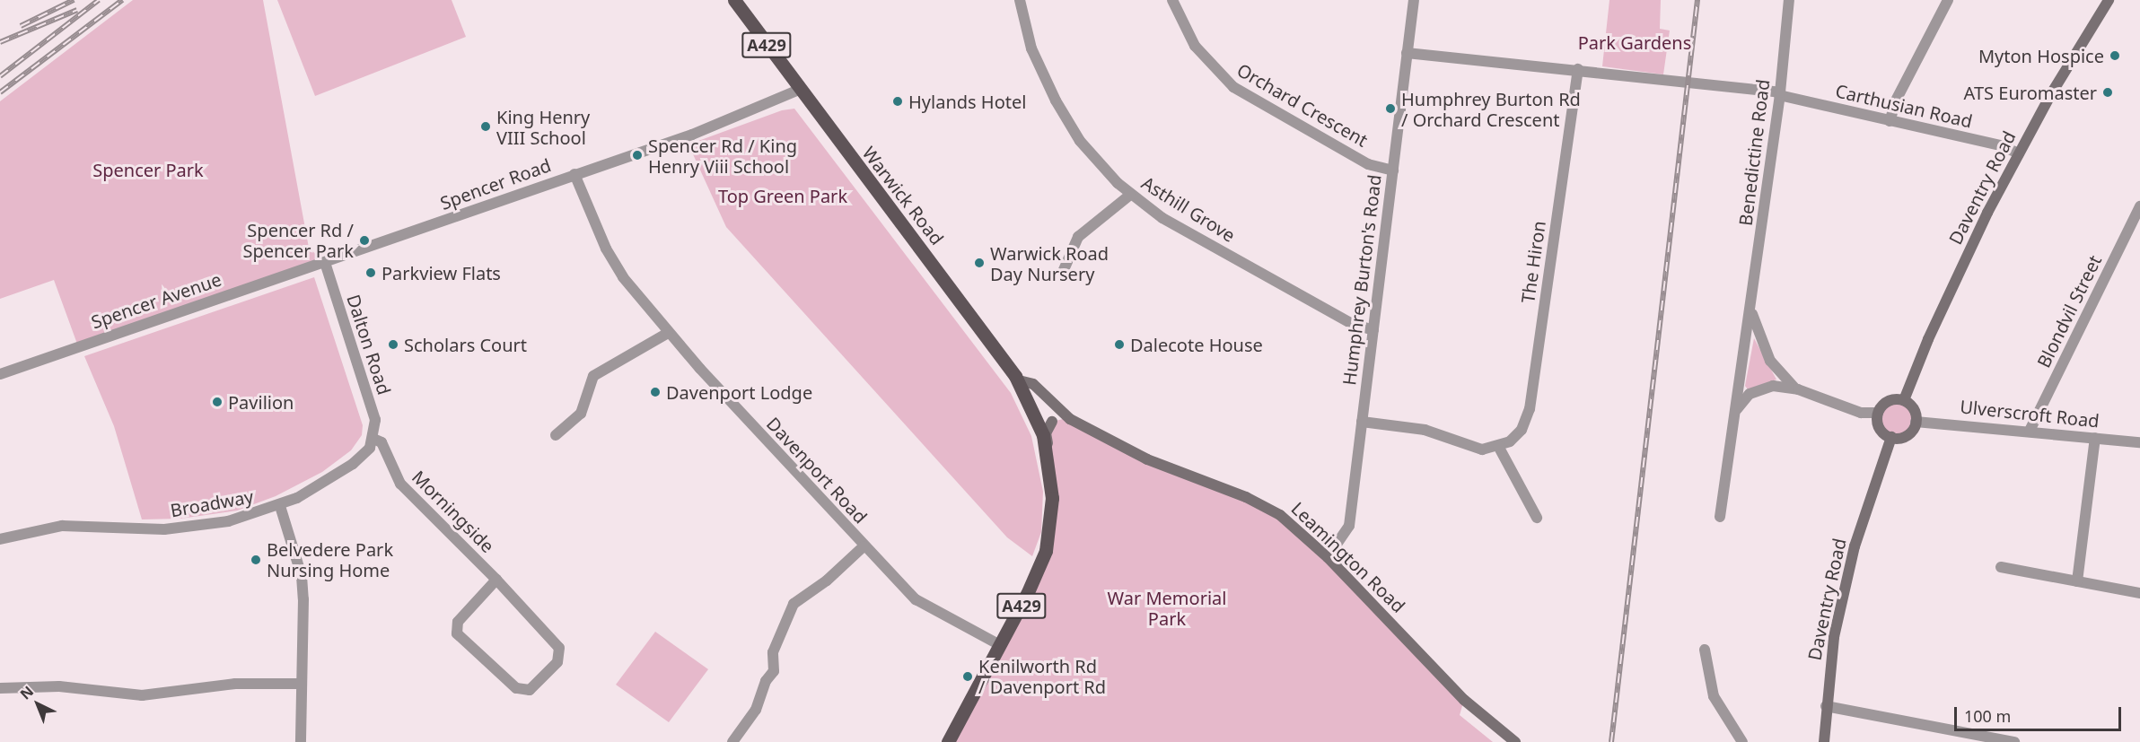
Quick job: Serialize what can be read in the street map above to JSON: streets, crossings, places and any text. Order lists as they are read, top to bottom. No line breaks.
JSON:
{"streets":{"main road":["A429","Warwick Road"],"street":["Orchard Crescent","Carthusian Road","Benedictine Road","Spencer Road","Daventry Road","Asthill Grove","The Hiron","Humphrey Burton's Road","Spencer Avenue","Blondvil Street","Dalton Road","Ulverscroft Road","Davenport Road","Broadway","Morningside","Leamington Road"]},"crossings":[["A429","Warwick Road"],["A429","Davenport Road"],["Orchard Crescent","Humphrey Burton's Road"],["Carthusian Road","Benedictine Road"],["Carthusian Road","Daventry Road"],["Benedictine Road","Daventry Road"],["Benedictine Road","Ulverscroft Road"],["Spencer Road","Warwick Road"],["Spencer Road","Spencer Avenue"],["Spencer Road","Dalton Road"],["Spencer Road","Davenport Road"],["Daventry Road","Ulverscroft Road"],["Warwick Road","Leamington Road"],["Asthill Grove","Humphrey Burton's Road"],["Humphrey Burton's Road","Leamington Road"],["Spencer Avenue","Dalton Road"],["Blondvil Street","Ulverscroft Road"],["Dalton Road","Broadway"],["Dalton Road","Morningside"],["Broadway","Morningside"]],"parks":["Park Gardens","Spencer Park","Top Green Park","War Memorial Park"],"places":["Myton Hospice","ATS Euromaster","Hylands Hotel","Humphrey Burton Rd / Orchard Crescent","King Henry VIII School","Spencer Rd / King Henry Viii School","Spencer Rd / Spencer Park","Warwick Road Day Nursery","Parkview Flats","Scholars Court","Dalecote House","Davenport Lodge","Pavilion","Belvedere Park Nursing Home","Kenilworth Rd / Davenport Rd"],"scale_bar":"100 m","north":"top left"}
